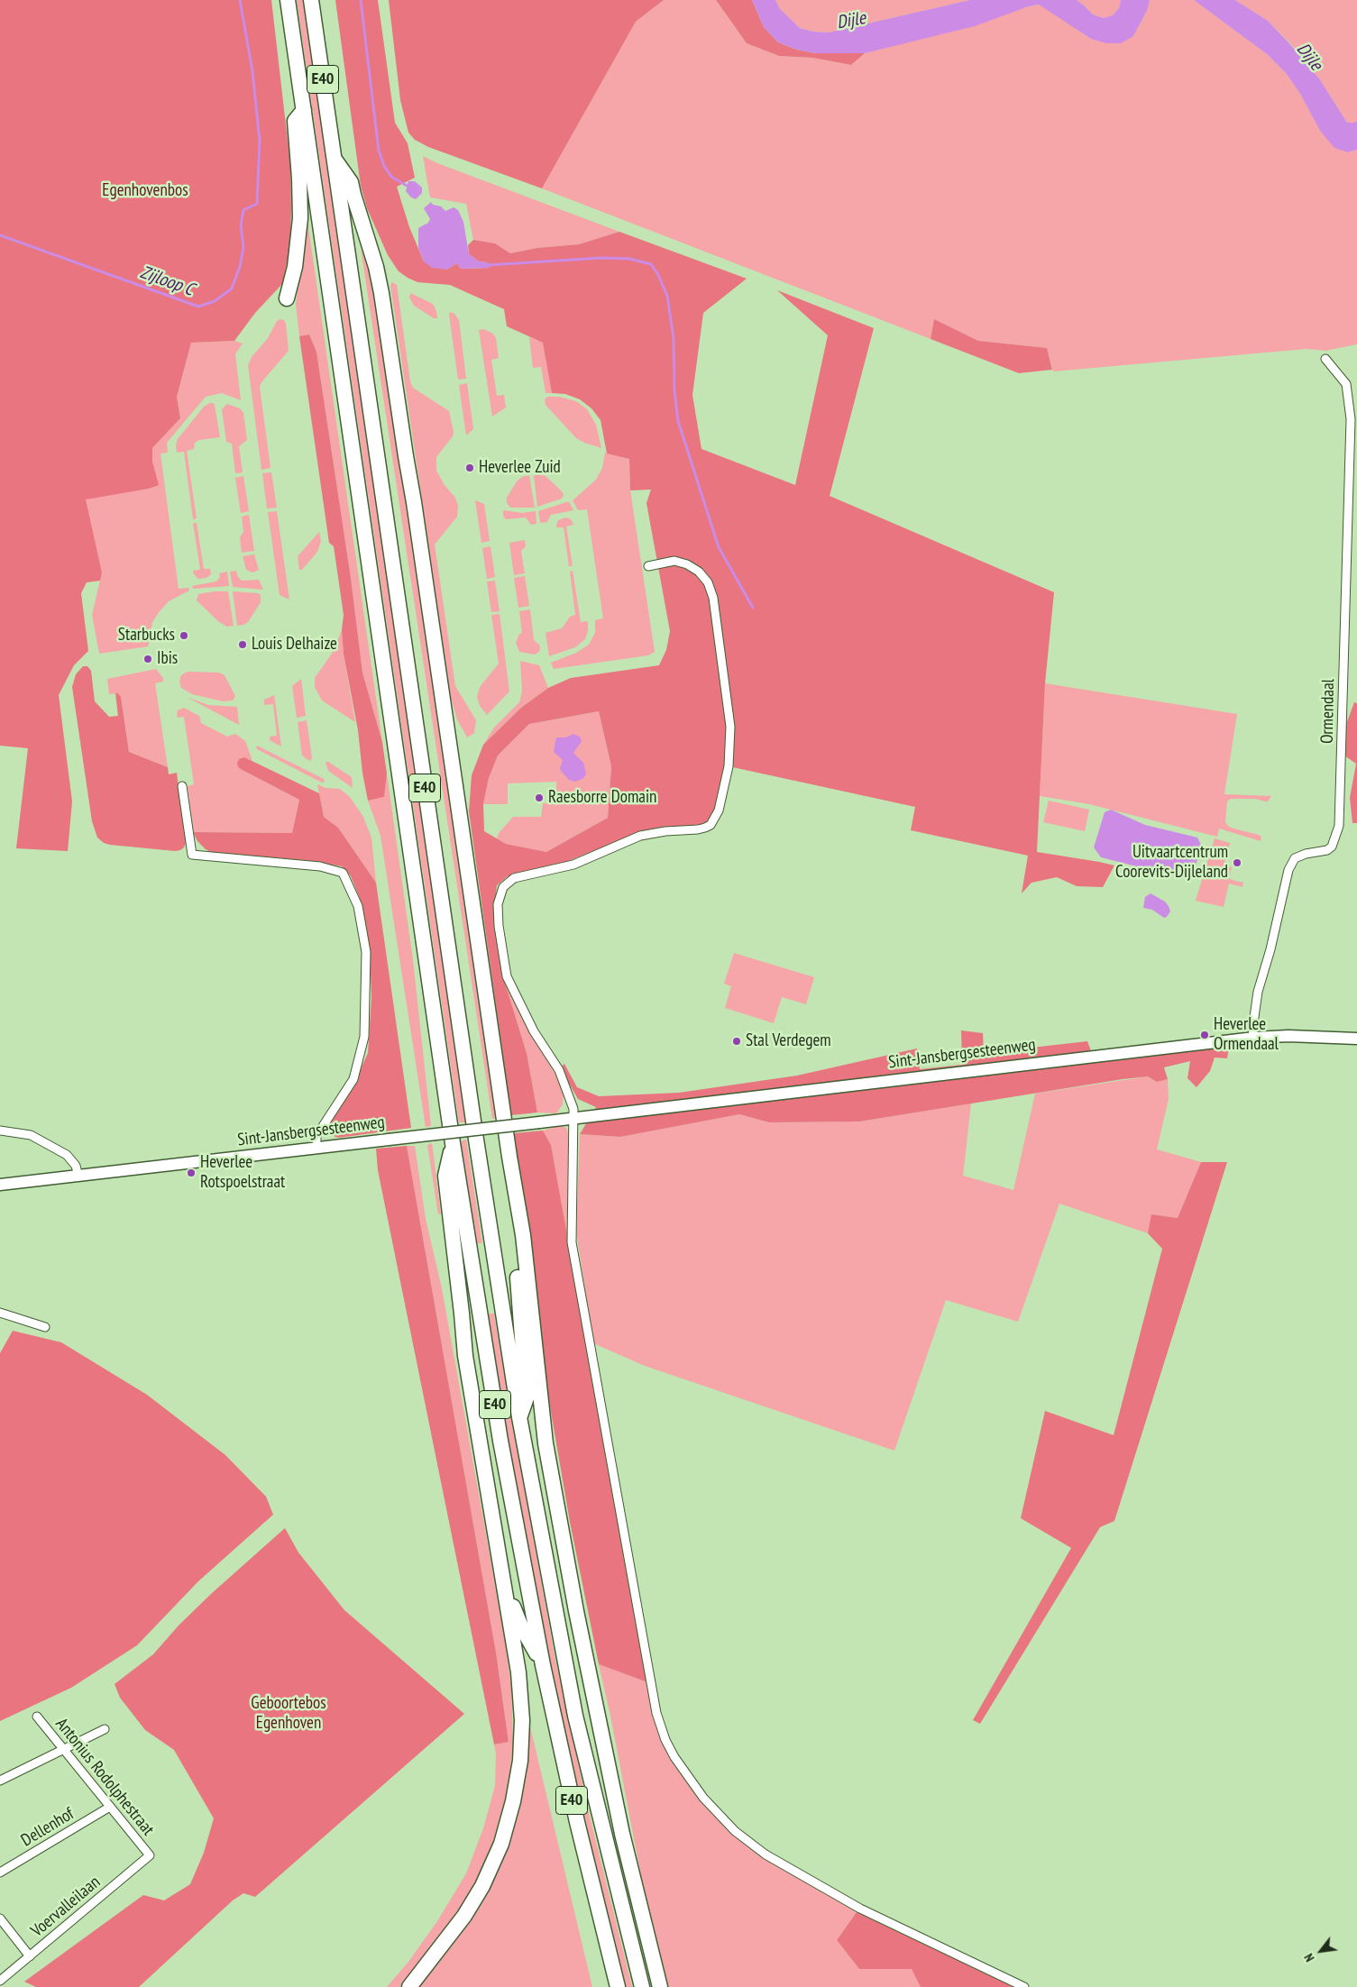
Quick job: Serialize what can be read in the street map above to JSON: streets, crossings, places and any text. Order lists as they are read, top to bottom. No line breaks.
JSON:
{"streets":{"highway":["E40"],"main road":["Sint-Jansbergsesteenweg"],"street":["Ormendaal","Antonius Rodolphestraat","Dellenhof","Voervalleilaan"]},"crossings":[["Ormendaal","Sint-Jansbergsesteenweg"],["Antonius Rodolphestraat","Dellenhof"],["Antonius Rodolphestraat","Voervalleilaan"]],"water":["Dijle","Zijloop C"],"parks":["Egenhovenbos","Geboortebos Egenhoven"],"places":["Heverlee Zuid","Starbucks","Louis Delhaize","Ibis","Raesborre Domain","Uitvaartcentrum Coorevits-Dijleland","Heverlee Ormendaal","Stal Verdegem","Heverlee Rotspoelstraat"],"north":"bottom left"}
